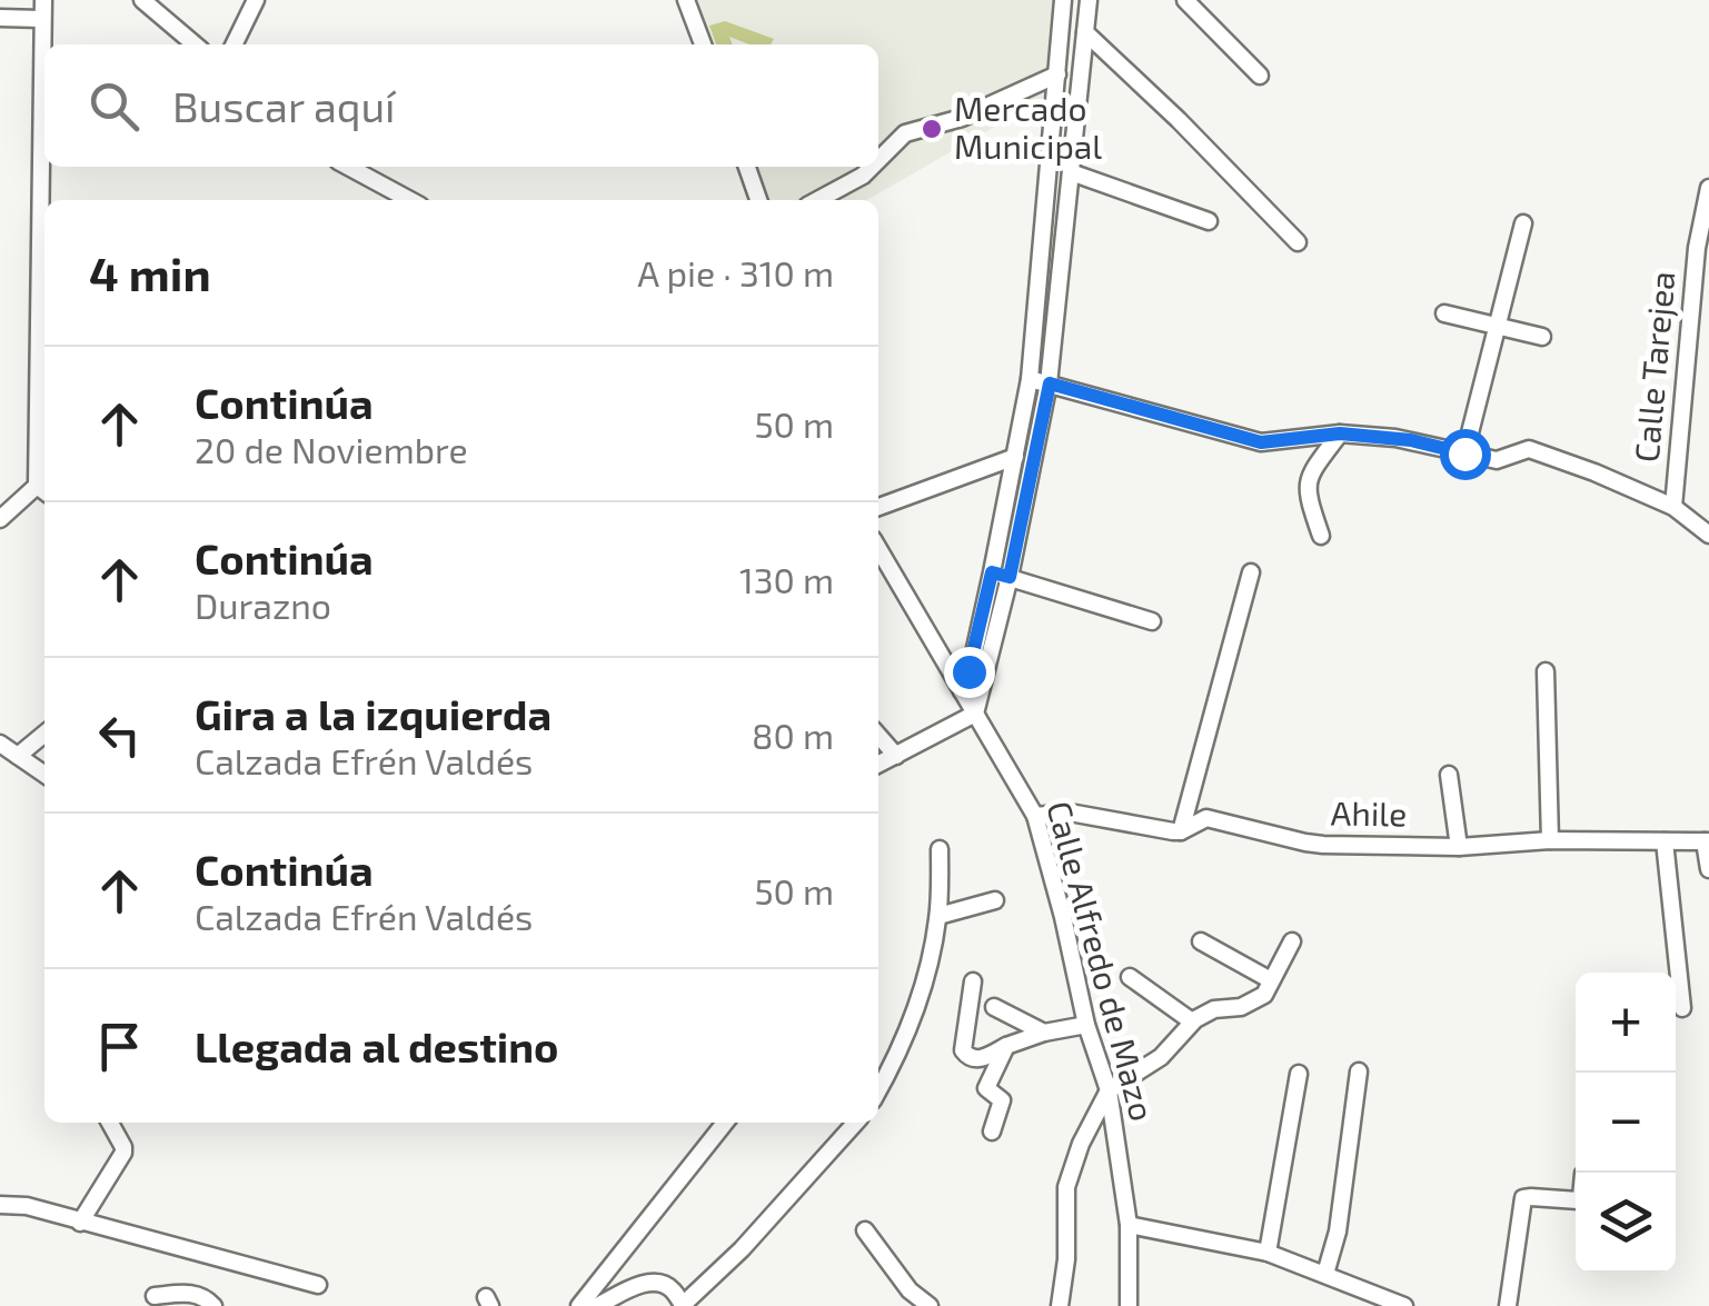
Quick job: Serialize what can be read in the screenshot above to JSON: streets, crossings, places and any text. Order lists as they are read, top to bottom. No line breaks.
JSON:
{"streets":{"street":["Calle Tarejea","Ahile","Calle Alfredo de Mazo"]},"crossings":[["Ahile","Calle Alfredo de Mazo"]],"places":["Mercado Municipal"],"page":{"search":"Buscar aquí","heading":["4 min","A pie · 310 m"],"list":[["Continúa","20 de Noviembre","50 m"],["Continúa","Durazno","130 m"],["Gira a la izquierda","Calzada Efrén Valdés","80 m"],["Continúa","Calzada Efrén Valdés","50 m"],"Llegada al destino"],"map_buttons":["+","−"]}}
